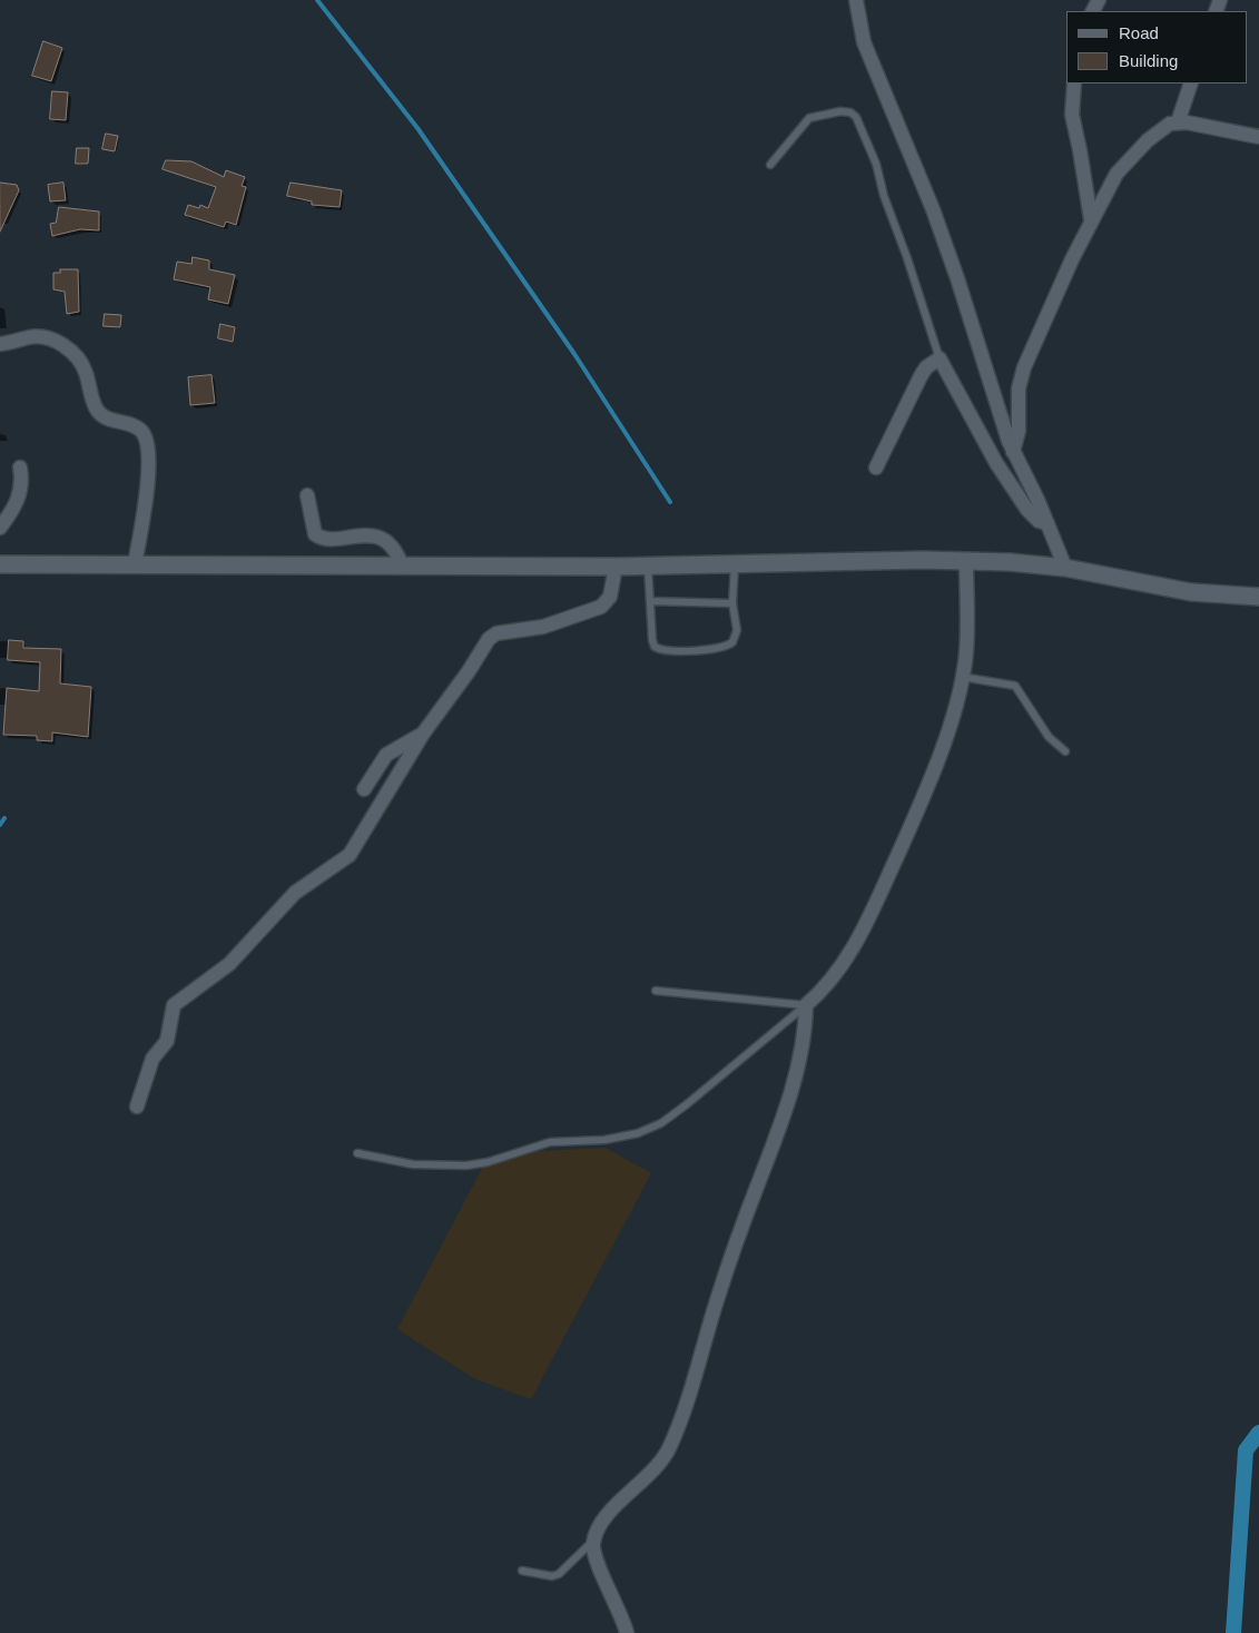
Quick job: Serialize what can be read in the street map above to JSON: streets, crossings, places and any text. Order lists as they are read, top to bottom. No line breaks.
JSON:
{"legend":["Road","Building"]}
